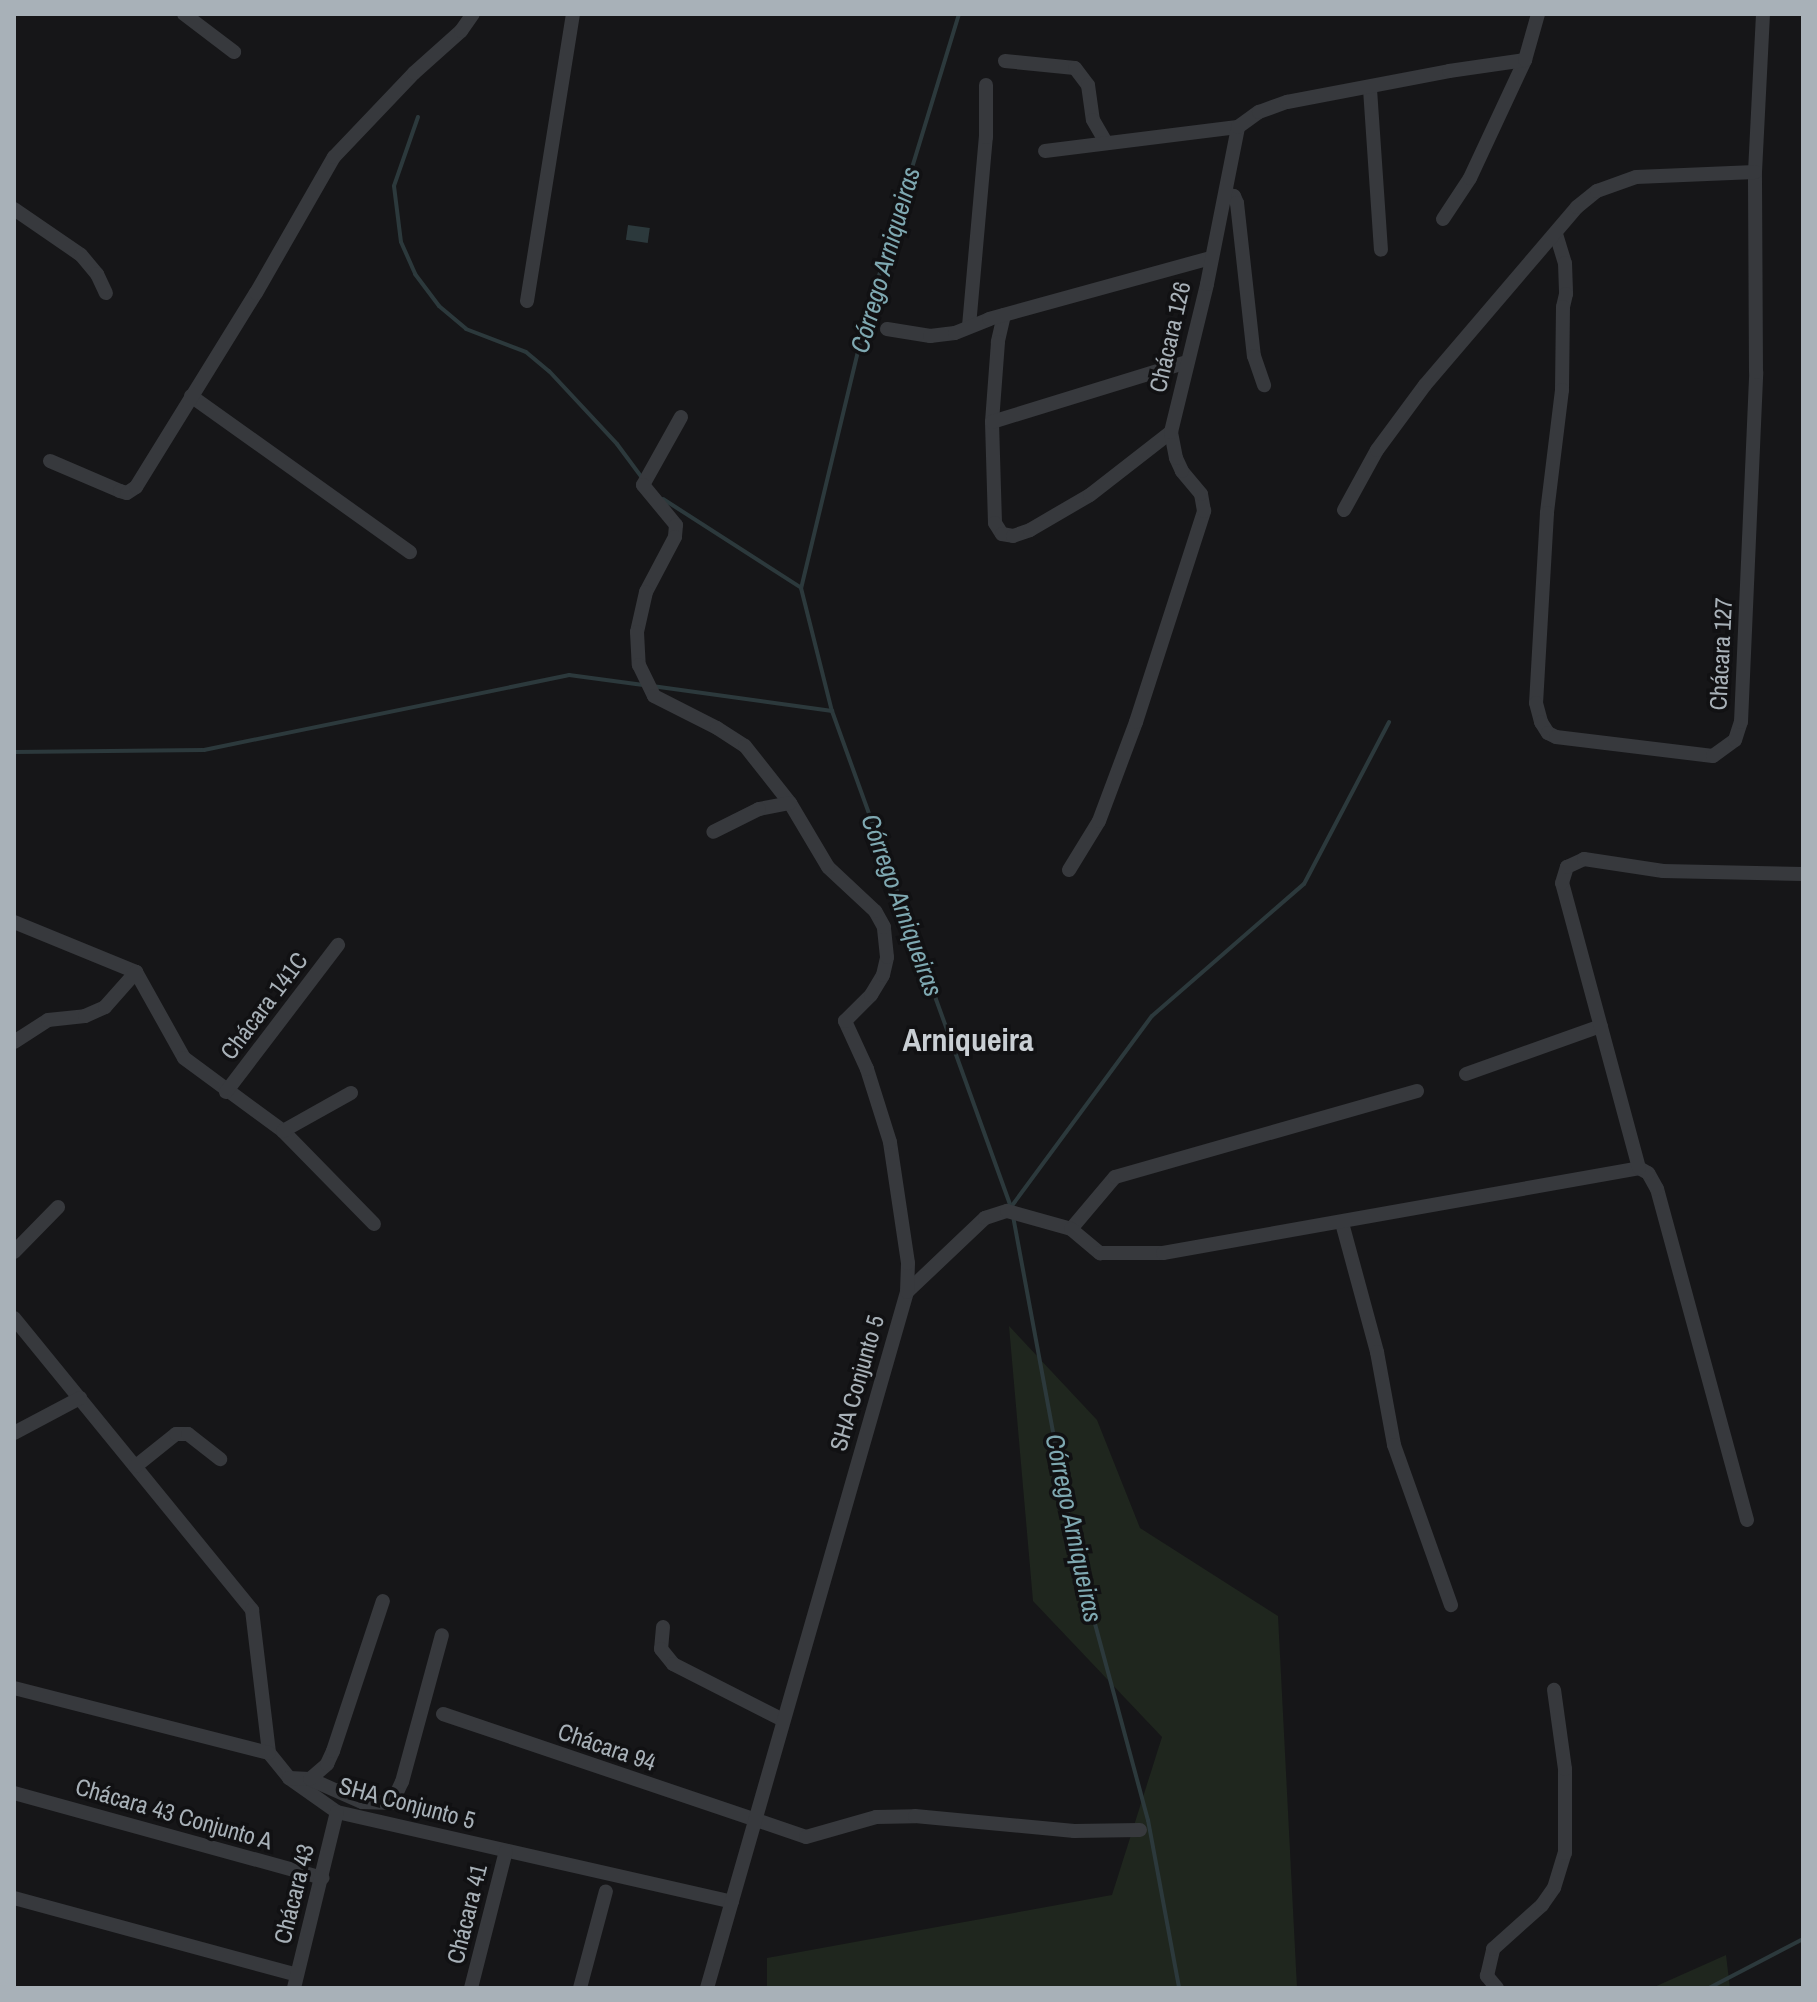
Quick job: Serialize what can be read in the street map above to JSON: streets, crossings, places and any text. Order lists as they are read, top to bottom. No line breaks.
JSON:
{"streets":{"street":["Chácara 126","Chácara 127","Chácara 141C","SHA Conjunto 5","Chácara 94","Chácara 43 Conjunto A","Chácara 43","Chácara 41"]},"crossings":[["SHA Conjunto 5","Chácara 94"],["SHA Conjunto 5","Chácara 43"],["SHA Conjunto 5","Chácara 41"],["Chácara 43 Conjunto A","Chácara 43"]],"districts":["Arniqueira"],"water":["Córrego Arniqueiras"]}
